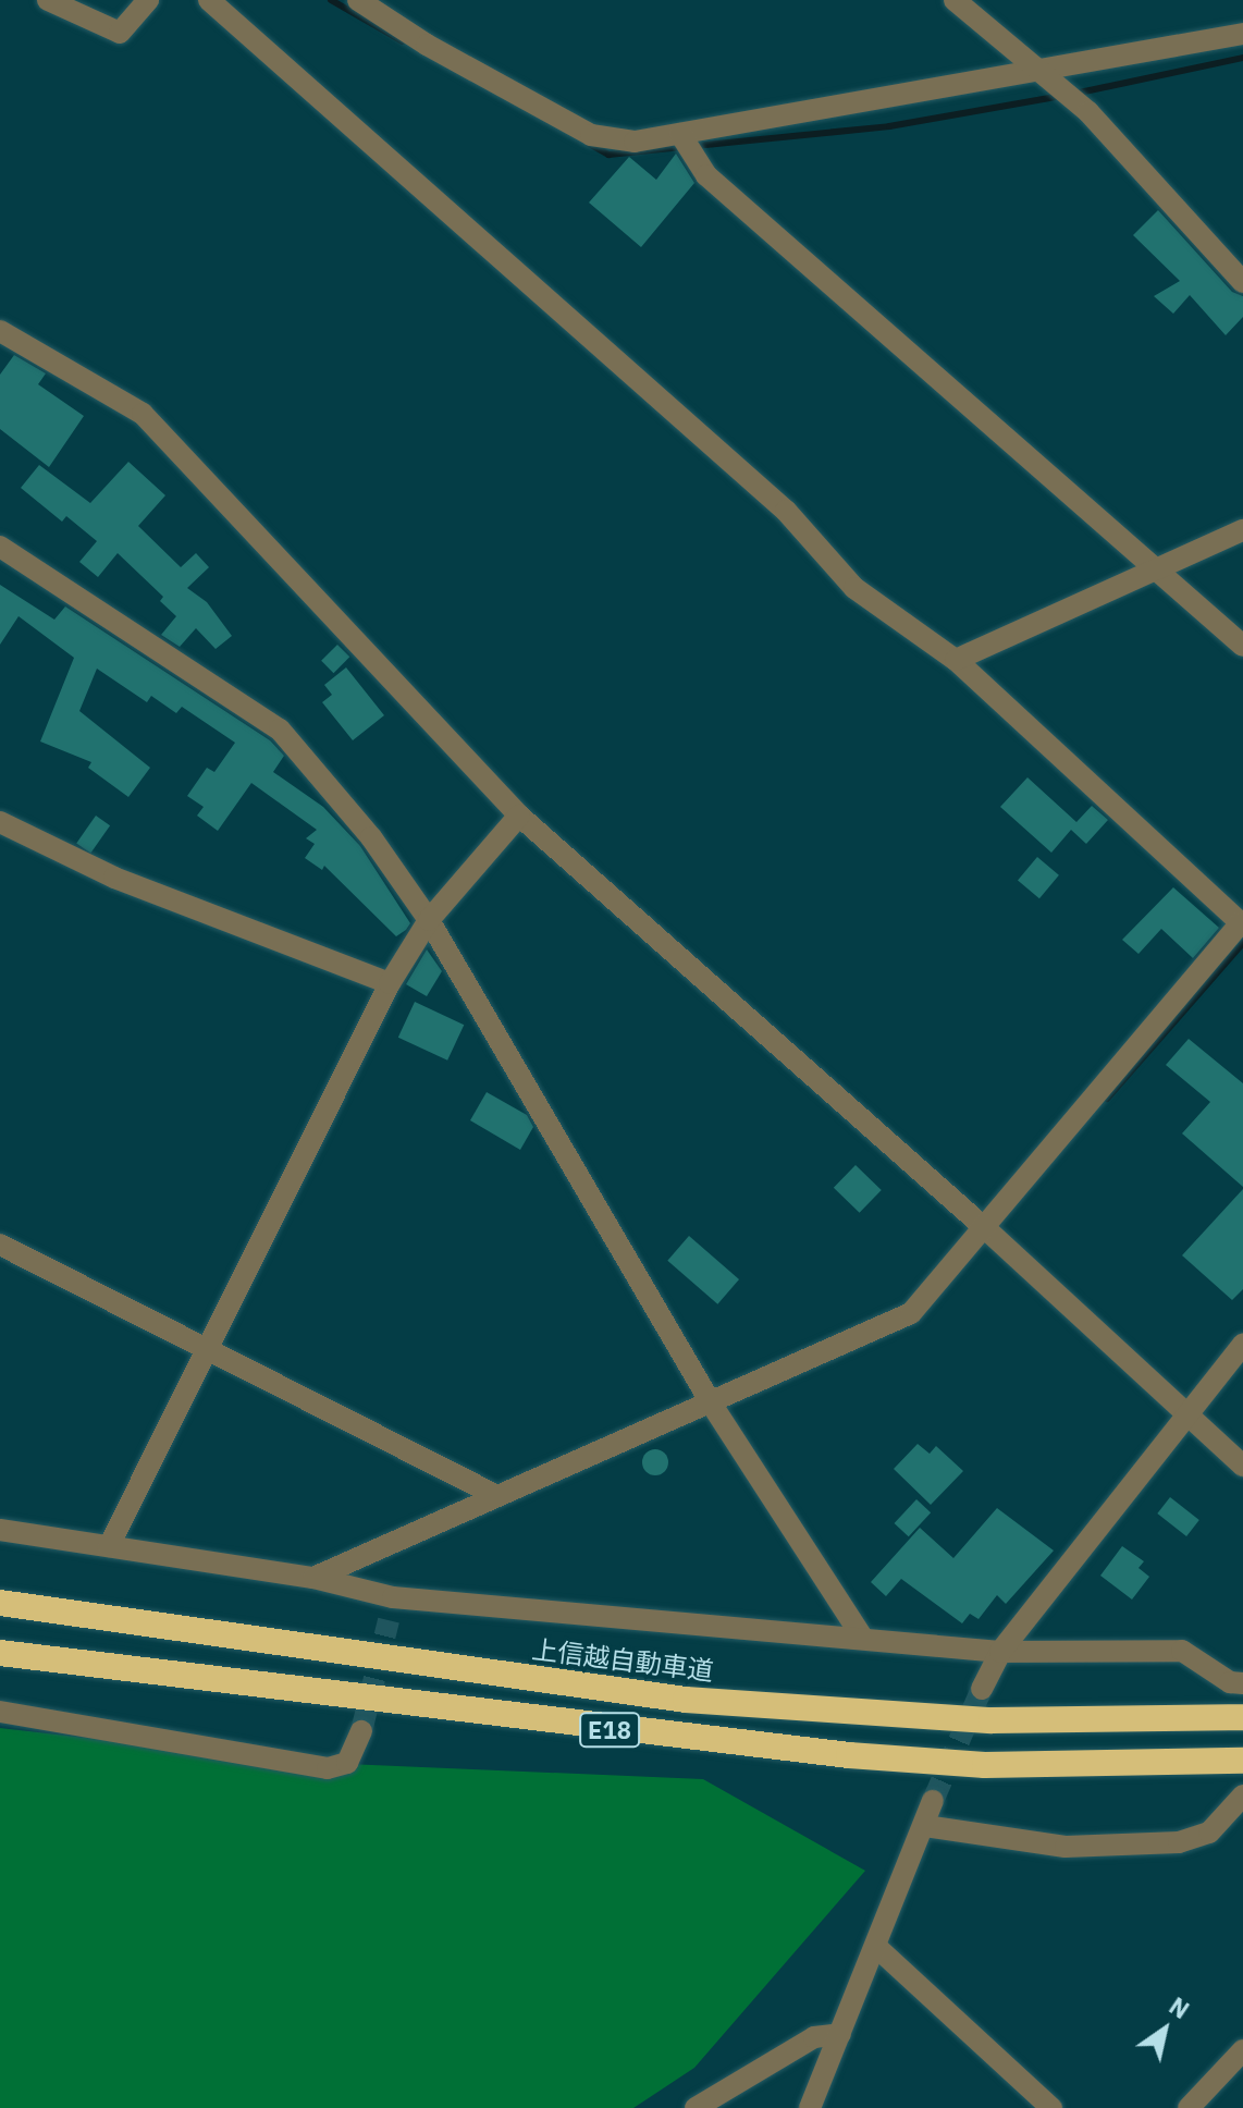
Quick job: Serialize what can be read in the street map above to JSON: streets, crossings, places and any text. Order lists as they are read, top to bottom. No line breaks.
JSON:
{"streets":{"highway":["上信越自動車道","E18"]},"north":"top right"}
